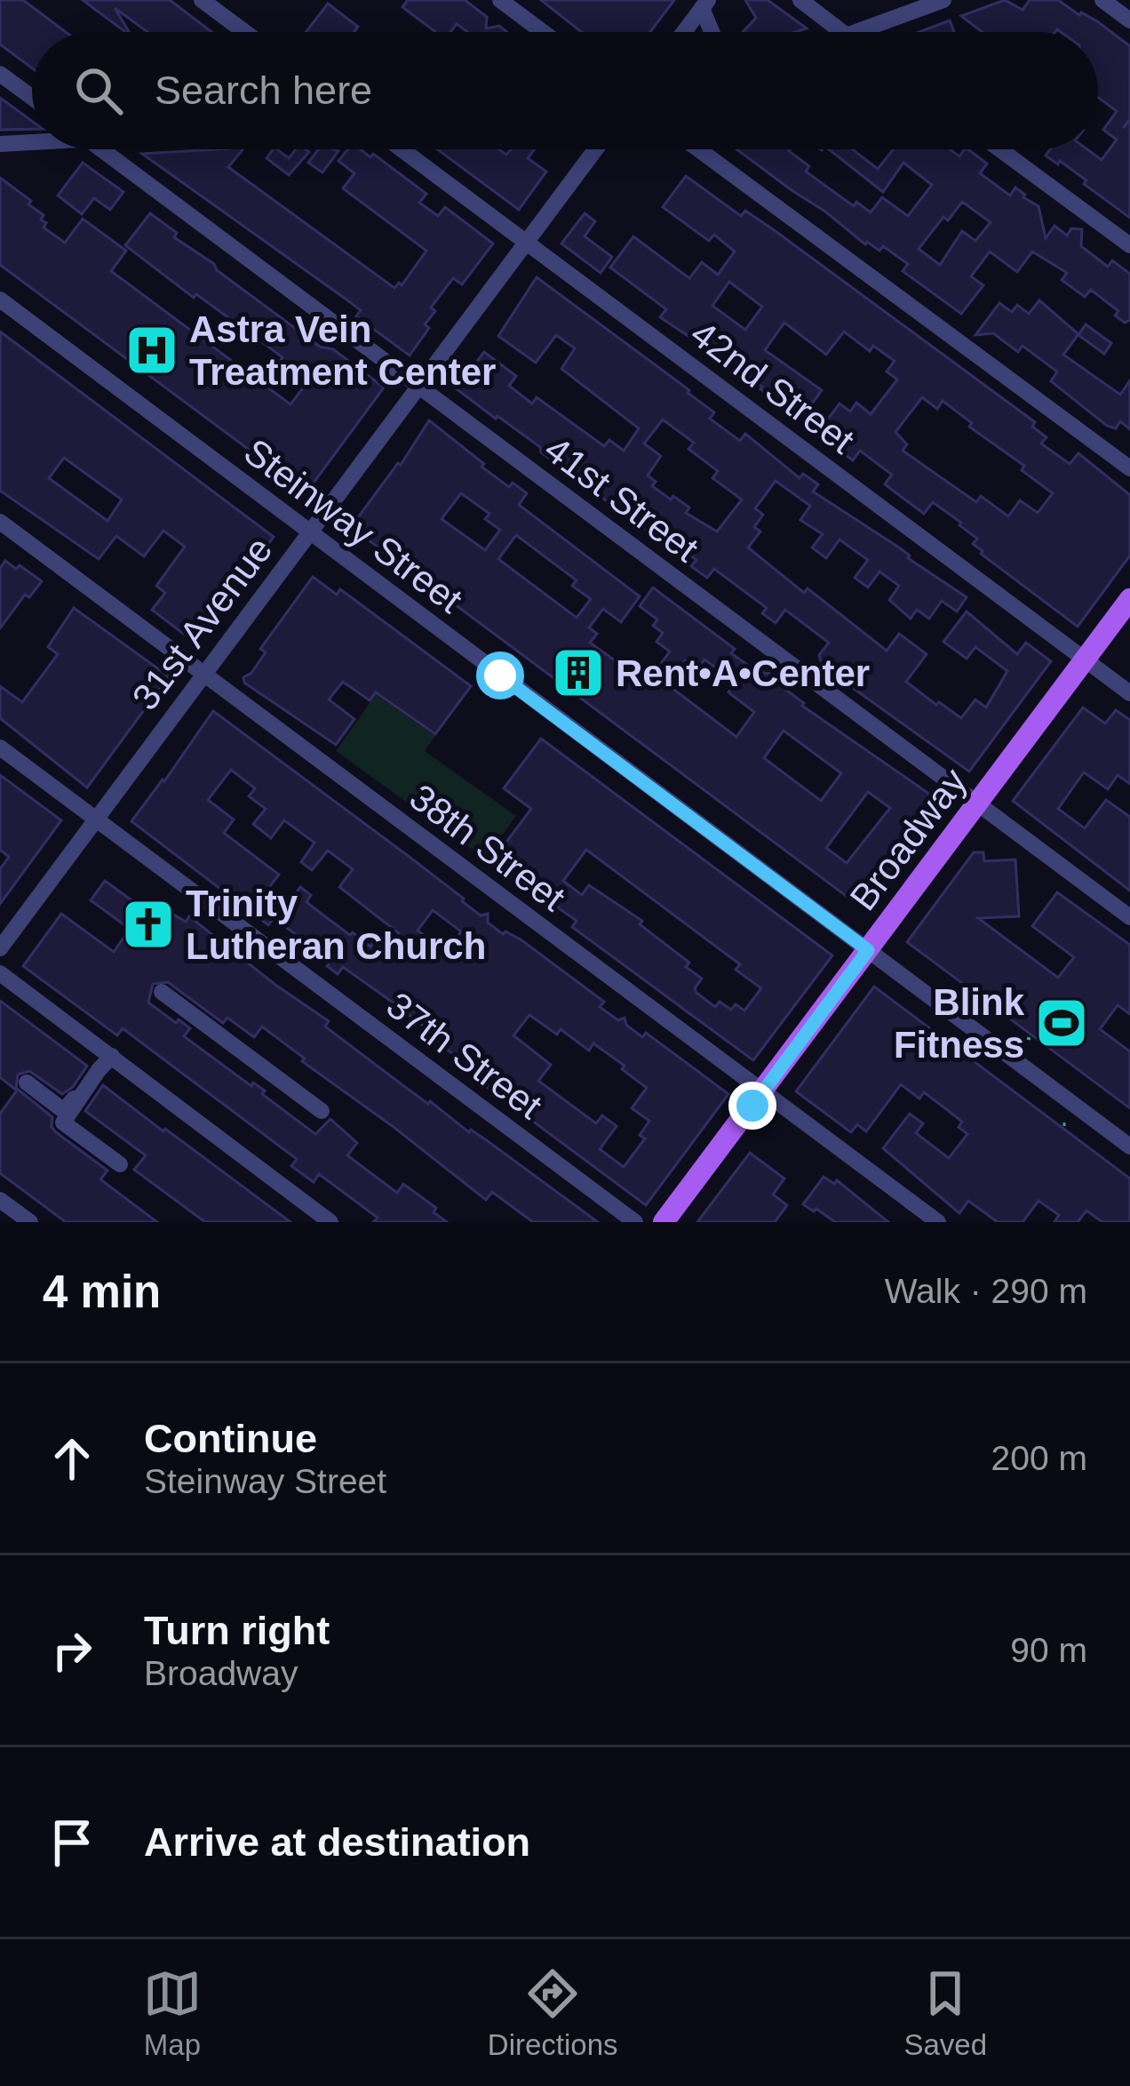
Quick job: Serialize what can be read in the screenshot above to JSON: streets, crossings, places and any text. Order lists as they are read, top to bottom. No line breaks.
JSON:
{"streets":{"main road":["Broadway"],"street":["42nd Street","41st Street","Steinway Street","31st Avenue","38th Street","37th Street"]},"crossings":[["42nd Street","31st Avenue"],["42nd Street","Broadway"],["41st Street","31st Avenue"],["41st Street","Broadway"],["Steinway Street","31st Avenue"],["Steinway Street","Broadway"],["31st Avenue","38th Street"],["31st Avenue","37th Street"],["Broadway","38th Street"]],"places":{"hospital":["Astra Vein Treatment Center"],"building":["Rent•A•Center"],"church":["Trinity Lutheran Church"],"sports":["Blink Fitness"]},"page":{"search":"Search here","heading":["4 min","Walk · 290 m"],"list":[["Continue","Steinway Street","200 m"],["Turn right","Broadway","90 m"],"Arrive at destination"],"nav":["Map","Directions","Saved"]}}
